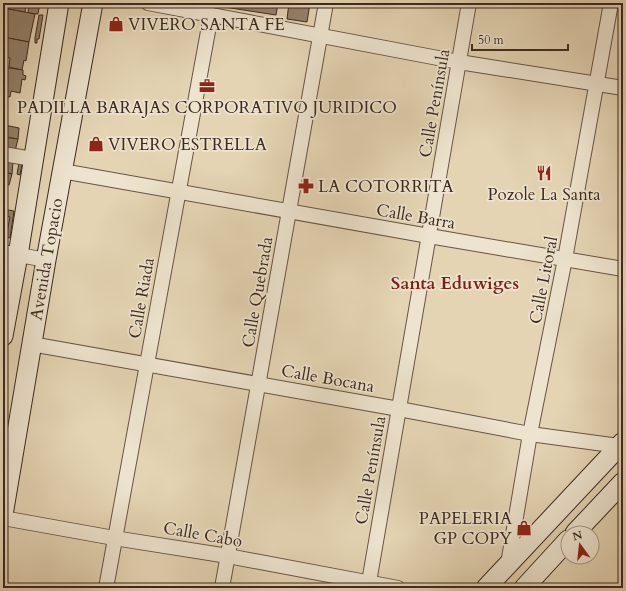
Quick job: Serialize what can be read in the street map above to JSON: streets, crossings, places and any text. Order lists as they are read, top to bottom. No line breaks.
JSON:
{"streets":{"street":["Calle Península","Calle Barra","Avenida Topacio","Calle Litoral","Calle Quebrada","Calle Riada","Calle Bocana","Calle Cabo"]},"crossings":[["Calle Península","Calle Barra"],["Calle Península","Calle Bocana"],["Calle Península","Calle Cabo"],["Calle Barra","Avenida Topacio"],["Calle Barra","Calle Litoral"],["Calle Barra","Calle Quebrada"],["Calle Barra","Calle Riada"],["Avenida Topacio","Calle Bocana"],["Avenida Topacio","Calle Cabo"],["Calle Litoral","Calle Bocana"],["Calle Quebrada","Calle Bocana"],["Calle Quebrada","Calle Cabo"],["Calle Riada","Calle Bocana"],["Calle Riada","Calle Cabo"]],"districts":["Santa Eduwiges"],"places":{"shop":["VIVERO SANTA FE","VIVERO ESTRELLA","PAPELERIA GP COPY"],"office":["PADILLA BARAJAS CORPORATIVO JURIDICO"],"restaurant":["Pozole La Santa"],"pharmacy":["LA COTORRITA"]},"scale_bar":"50 m","north":"top"}
